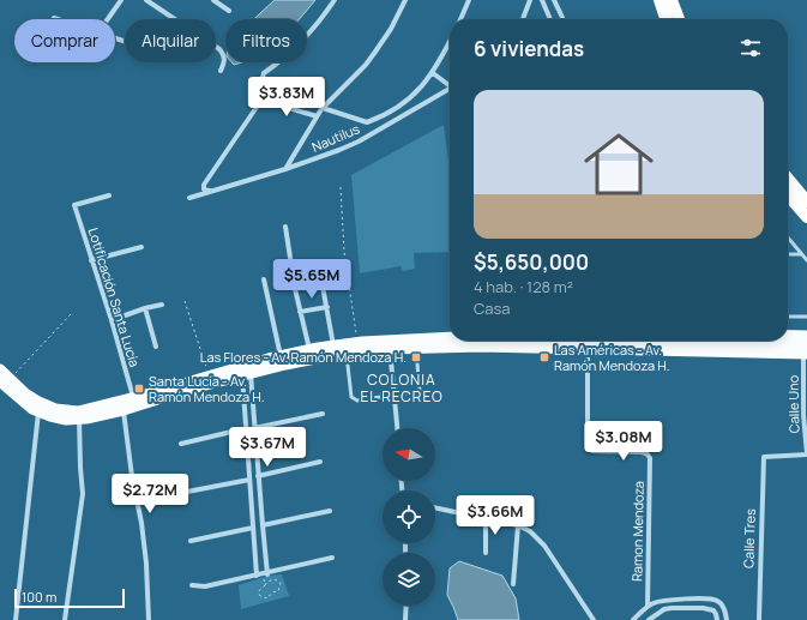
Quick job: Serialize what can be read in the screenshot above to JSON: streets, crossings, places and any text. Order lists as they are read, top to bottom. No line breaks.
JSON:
{"streets":{"street":["Nautilus","Lotificación Santa Lucía","Calle Uno","Ramon Mendoza","Calle Tres"]},"crossings":[["Calle Uno","Calle Tres"]],"districts":["COLONIA EL RECREO"],"places":{"transit":["Las Flores - Av. Ramón Mendoza H.","Las Américas - Av. Ramón Mendoza H.","Santa Lucía - Av. Ramón Mendoza H."]},"scale_bar":"100 m","north":"left","page":{"chip":["Comprar","Alquilar","Filtros"],"heading":"6 viviendas","price":["$3.83M","$5.65M","$3.08M","$3.67M","$2.72M","$3.66M"],"list":[{"name":"$5,650,000","note":"4 hab. · 128 m² · Casa"}],"scale":"100 m"}}
